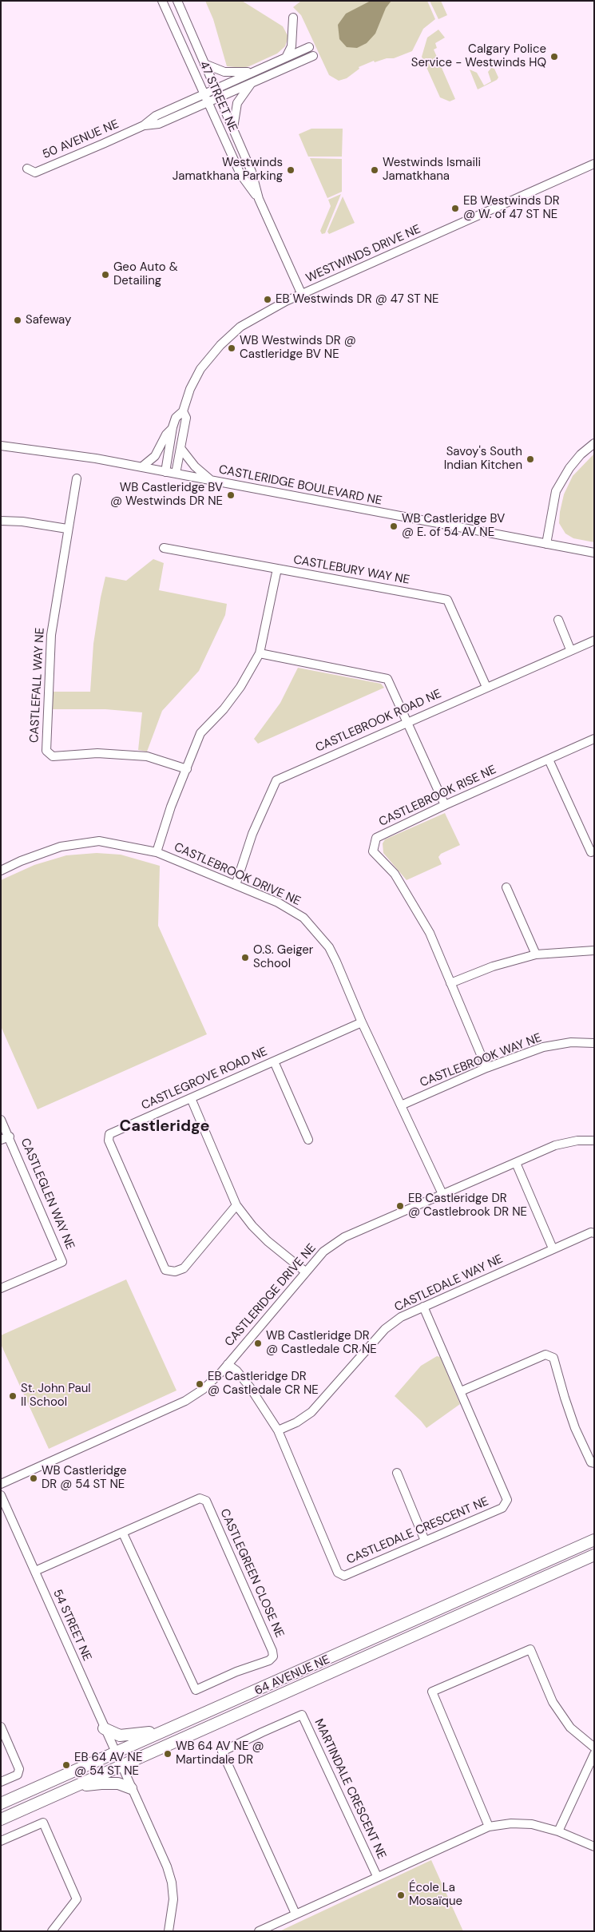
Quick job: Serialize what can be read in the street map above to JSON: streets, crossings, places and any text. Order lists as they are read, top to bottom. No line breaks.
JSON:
{"streets":{"main road":["64 AVENUE NE"],"street":["47 STREET NE","50 AVENUE NE","WESTWINDS DRIVE NE","CASTLERIDGE BOULEVARD NE","CASTLEBURY WAY NE","CASTLEFALL WAY NE","CASTLEBROOK ROAD NE","CASTLEBROOK RISE NE","CASTLEBROOK DRIVE NE","CASTLEBROOK WAY NE","CASTLEGROVE ROAD NE","CASTLEGLEN WAY NE","CASTLEDALE WAY NE","CASTLERIDGE DRIVE NE","CASTLEDALE CRESCENT NE","CASTLEGREEN CLOSE NE","54 STREET NE","MARTINDALE CRESCENT NE"]},"crossings":[["47 STREET NE","50 AVENUE NE"],["47 STREET NE","WESTWINDS DRIVE NE"],["WESTWINDS DRIVE NE","CASTLERIDGE BOULEVARD NE"],["CASTLEBURY WAY NE","CASTLEFALL WAY NE"],["CASTLEBURY WAY NE","CASTLEBROOK ROAD NE"],["CASTLEBURY WAY NE","CASTLEBROOK DRIVE NE"],["CASTLEBROOK ROAD NE","CASTLEBROOK DRIVE NE"],["CASTLEBROOK RISE NE","CASTLEBROOK WAY NE"],["CASTLEBROOK DRIVE NE","CASTLEBROOK WAY NE"],["CASTLEBROOK DRIVE NE","CASTLEGROVE ROAD NE"],["CASTLEBROOK DRIVE NE","CASTLERIDGE DRIVE NE"],["CASTLEDALE WAY NE","CASTLEDALE CRESCENT NE"],["CASTLERIDGE DRIVE NE","CASTLEDALE CRESCENT NE"],["CASTLEGREEN CLOSE NE","54 STREET NE"],["54 STREET NE","64 AVENUE NE"]],"districts":["Castleridge"],"places":["Calgary Police Service - Westwinds HQ","Westwinds Jamatkhana Parking","Westwinds Ismaili Jamatkhana","EB Westwinds DR @ W. of 47 ST NE","Geo Auto & Detailing","EB Westwinds DR @ 47 ST NE","Safeway","WB Westwinds DR @ Castleridge BV NE","Savoy's South Indian Kitchen","WB Castleridge BV @ Westwinds DR NE","WB Castleridge BV @ E. of 54 AV NE","O.S. Geiger School","EB Castleridge DR @ Castlebrook DR NE","WB Castleridge DR @ Castledale CR NE","EB Castleridge DR @ Castledale CR NE","St. John Paul II School","WB Castleridge DR @ 54 ST NE","WB 64 AV NE @ Martindale DR","EB 64 AV NE @ 54 ST NE","École La Mosaïque"]}
